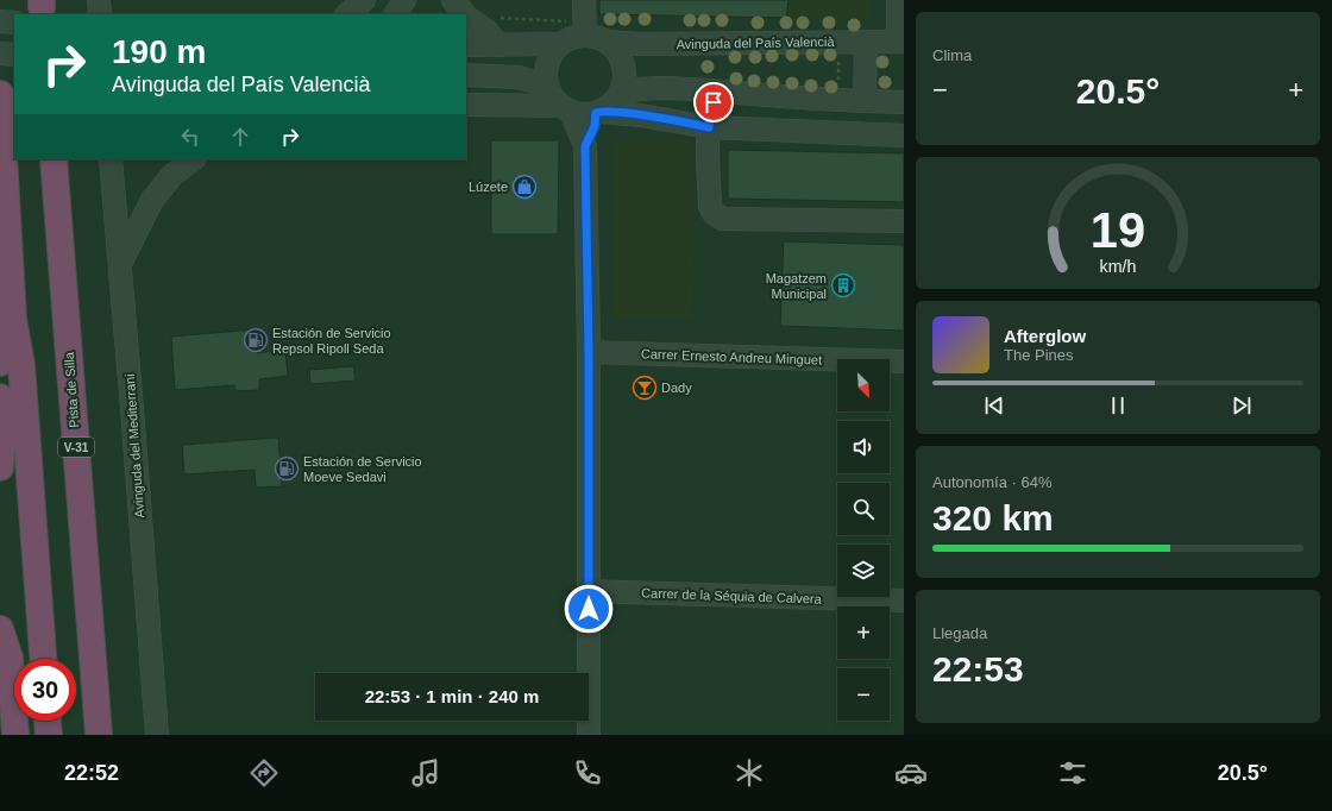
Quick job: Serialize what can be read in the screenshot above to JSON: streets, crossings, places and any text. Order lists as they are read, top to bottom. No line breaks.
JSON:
{"streets":{"highway":["Pista de Silla","V-31"],"street":["Avinguda del País Valencià","Carrer Ernesto Andreu Minguet","Avinguda del Mediterrani","Carrer de la Séquia de Calvera"]},"places":{"shop":["Lúzete"],"building":["Magatzem Municipal"],"fuel station":["Estación de Servicio Repsol Ripoll Seda","Estación de Servicio Moeve Sedavi"],"bar":["Dady"]},"north":"bottom right","page":{"tile":["Clima",["Autonomía · 64%","320 km"],["Llegada","22:53"]],"turn":["190 m","Avinguda del País Valencià"],"heat":["−","20.5°","+"],"song":["Afterglow","The Pines"],"map_buttons":["+","−"],"limit":"30","trip":"22:53 · 1 min · 240 m","tabs":["22:52","20.5°"],"gauge":["19","km/h"]}}
